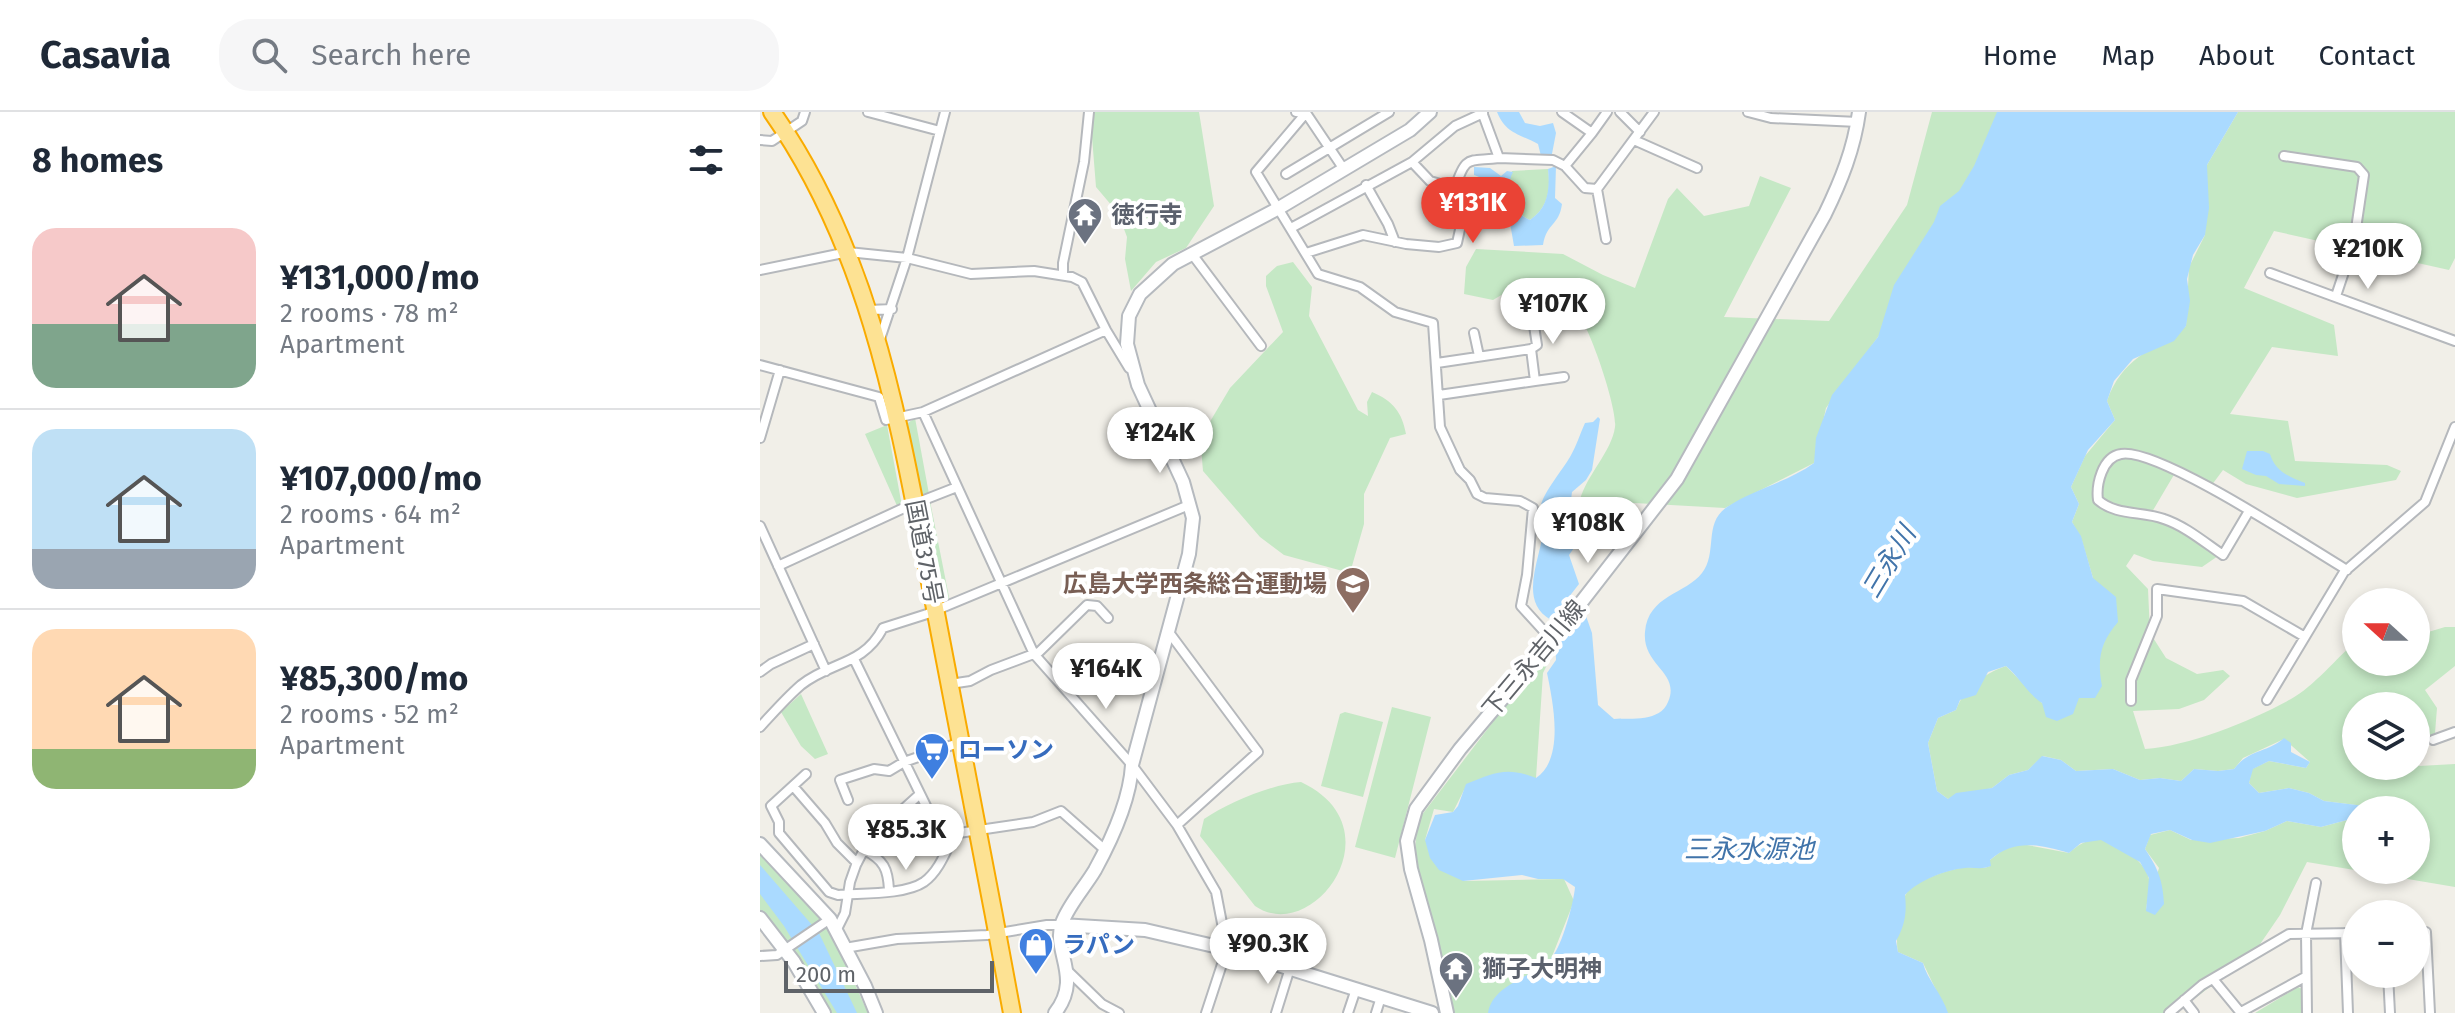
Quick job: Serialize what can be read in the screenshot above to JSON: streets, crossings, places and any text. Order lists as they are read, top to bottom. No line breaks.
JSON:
{"streets":{"highway":["国道375号"],"street":["下三永吉川線"]},"water":["三永川","三永水源池"],"places":{"temple":["徳行寺","獅子大明神"],"school or university":["広島大学西条総合運動場"],"supermarket":["ローソン"],"shop":["ラパン"]},"scale_bar":"200 m","north":"left","page":{"header":"Casavia","search":"Search here","nav":["Home","Map","About","Contact"],"heading":"8 homes","price":["¥131K","¥210K","¥107K","¥124K","¥108K","¥164K","¥85.3K","¥90.3K"],"list":[{"name":"¥131,000/mo","note":"2 rooms · 78 m² · Apartment"},{"name":"¥107,000/mo","note":"2 rooms · 64 m² · Apartment"},{"name":"¥85,300/mo","note":"2 rooms · 52 m² · Apartment"}],"map_buttons":["+","−"],"scale":"200 m"}}
